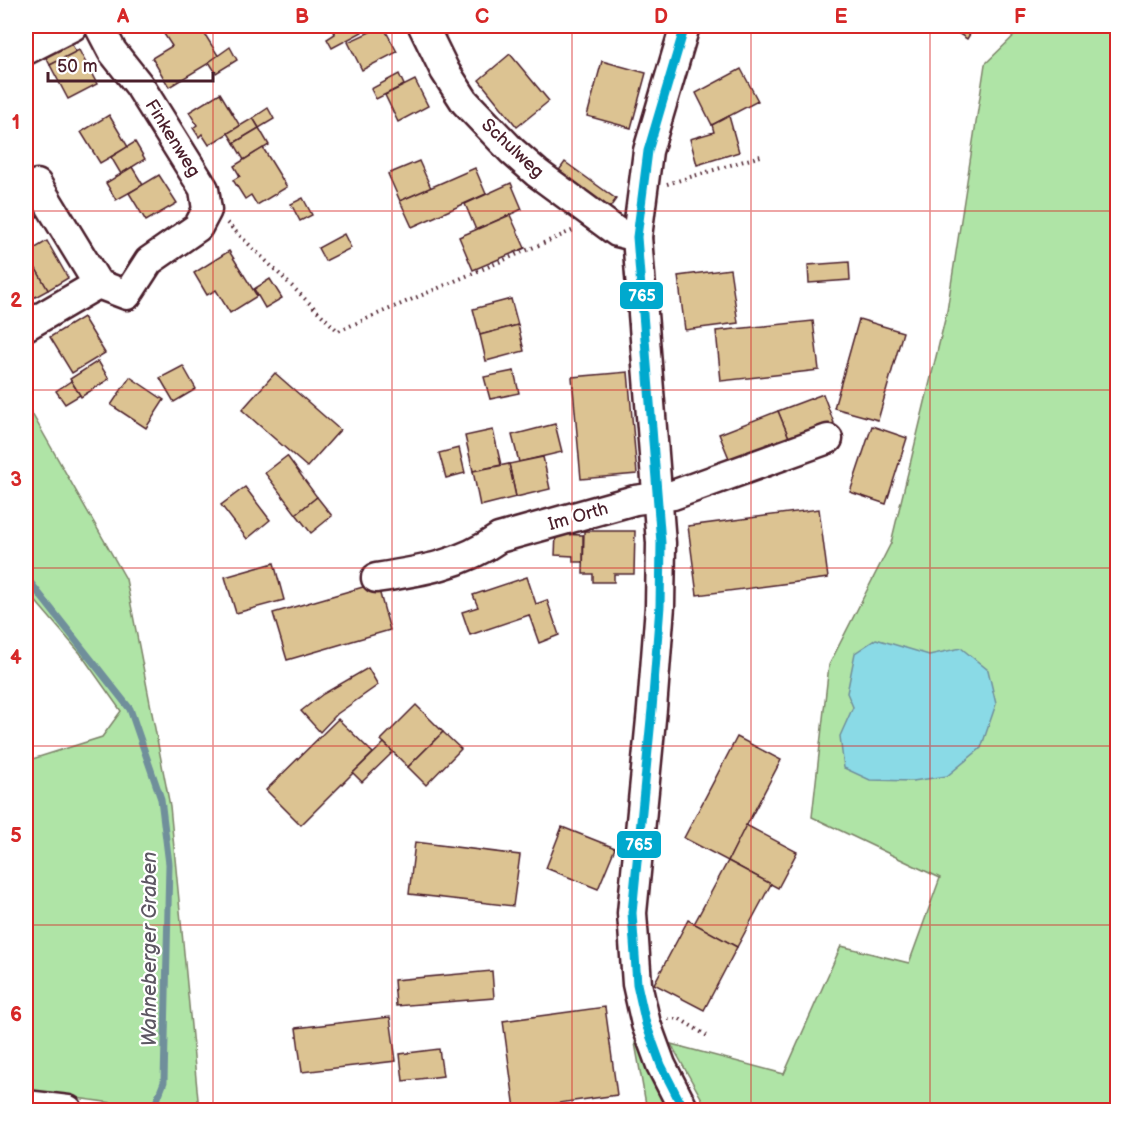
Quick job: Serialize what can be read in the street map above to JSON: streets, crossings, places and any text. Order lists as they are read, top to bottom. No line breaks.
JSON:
{"streets":{"street":["Finkenweg","Schulweg","Im Orth"]},"water":["Wahneberger Graben"],"lines":["transit line 765"],"scale_bar":"50 m","grid":{"columns":["A","B","C","D","E","F"],"rows":["1","2","3","4","5","6"]}}
